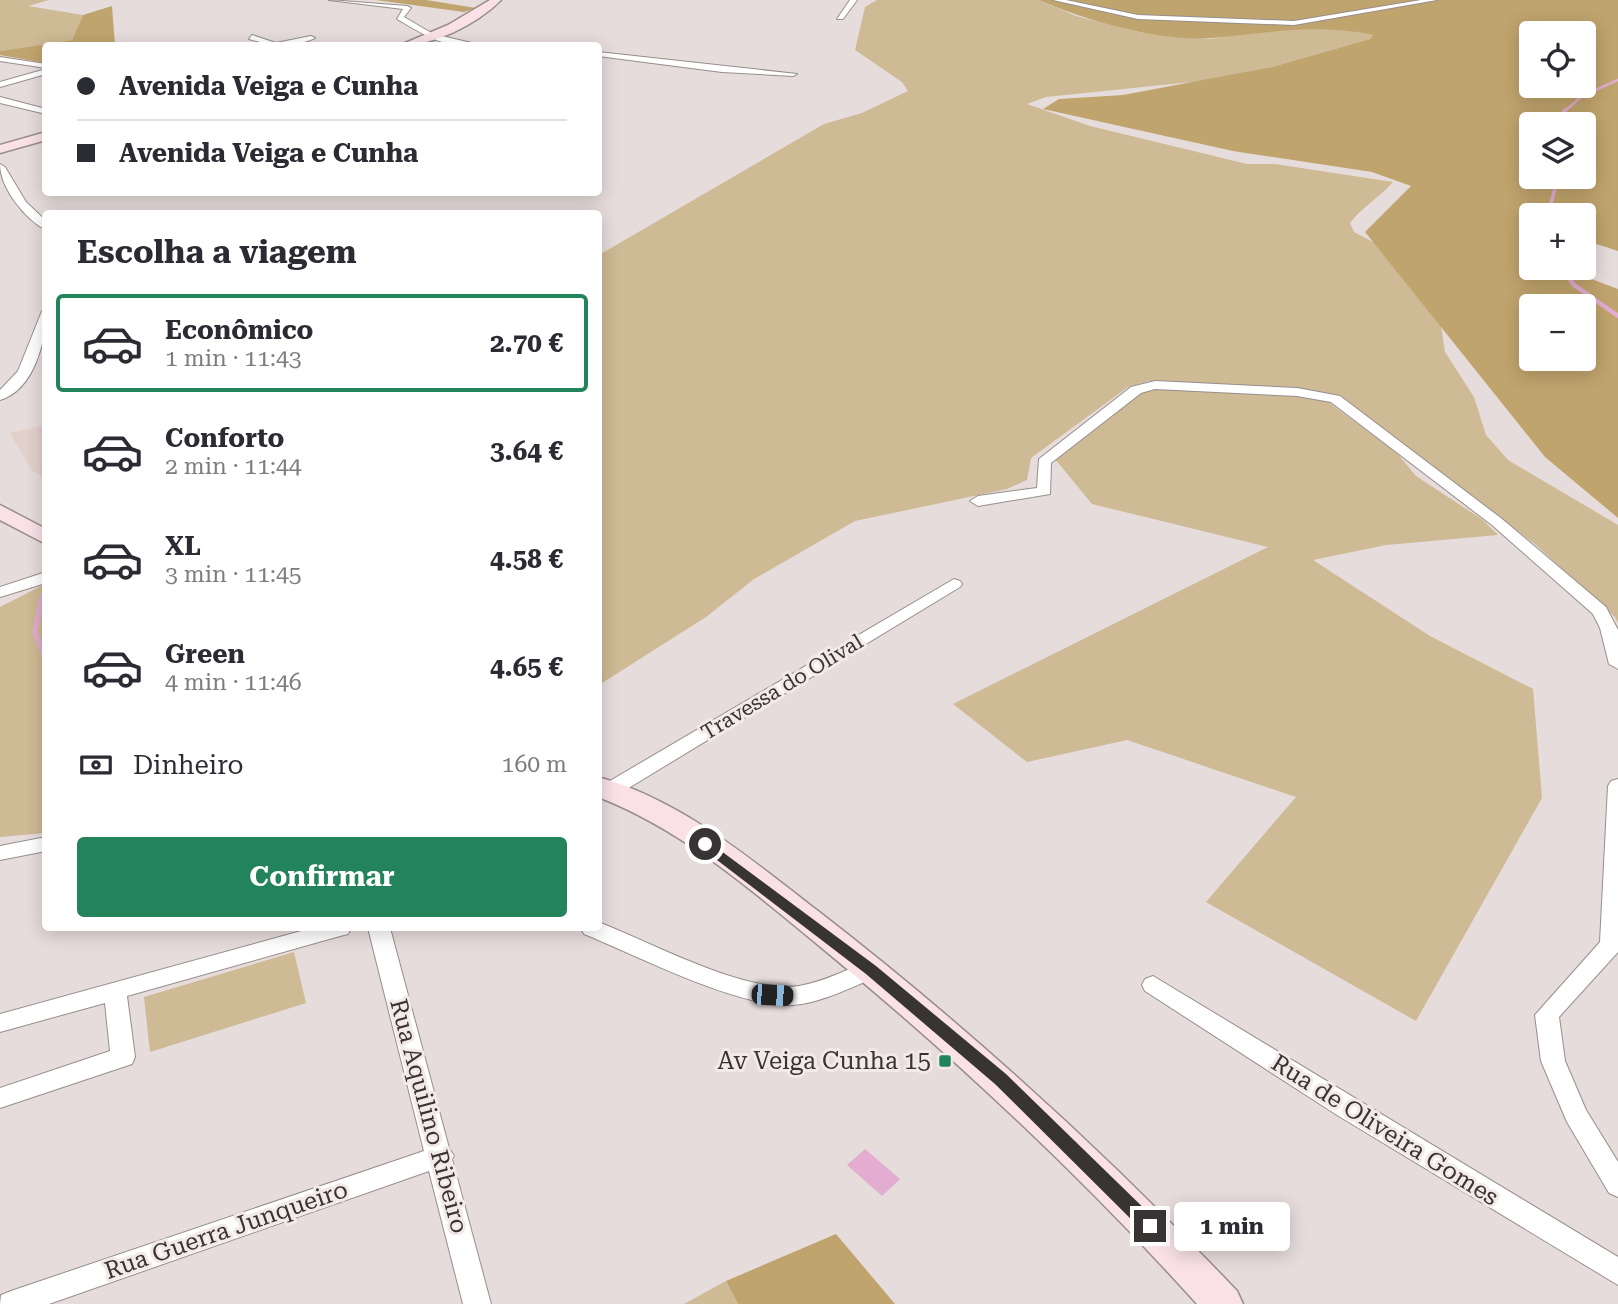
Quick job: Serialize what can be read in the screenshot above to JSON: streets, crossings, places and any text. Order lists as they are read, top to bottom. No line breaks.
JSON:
{"streets":{"street":["Travessa do Olival","Rua Aquilino Ribeiro","Rua de Oliveira Gomes","Rua Guerra Junqueiro"]},"crossings":[["Rua Aquilino Ribeiro","Rua Guerra Junqueiro"]],"places":{"transit":["Av Veiga Cunha 15"]},"page":{"map_buttons":["+","−"],"banner":["Avenida Veiga e Cunha","Avenida Veiga e Cunha"],"heading":"Escolha a viagem","list":[{"name":"Econômico","note":"1 min · 11:43","value":"2.70 €"},{"name":"Conforto","note":"2 min · 11:44","value":"3.64 €"},{"name":"XL","note":"3 min · 11:45","value":"4.58 €"},{"name":"Green","note":"4 min · 11:46","value":"4.65 €"}],"pay":["Dinheiro","160 m"],"buttons":"Confirmar","bubble":"1 min"}}
